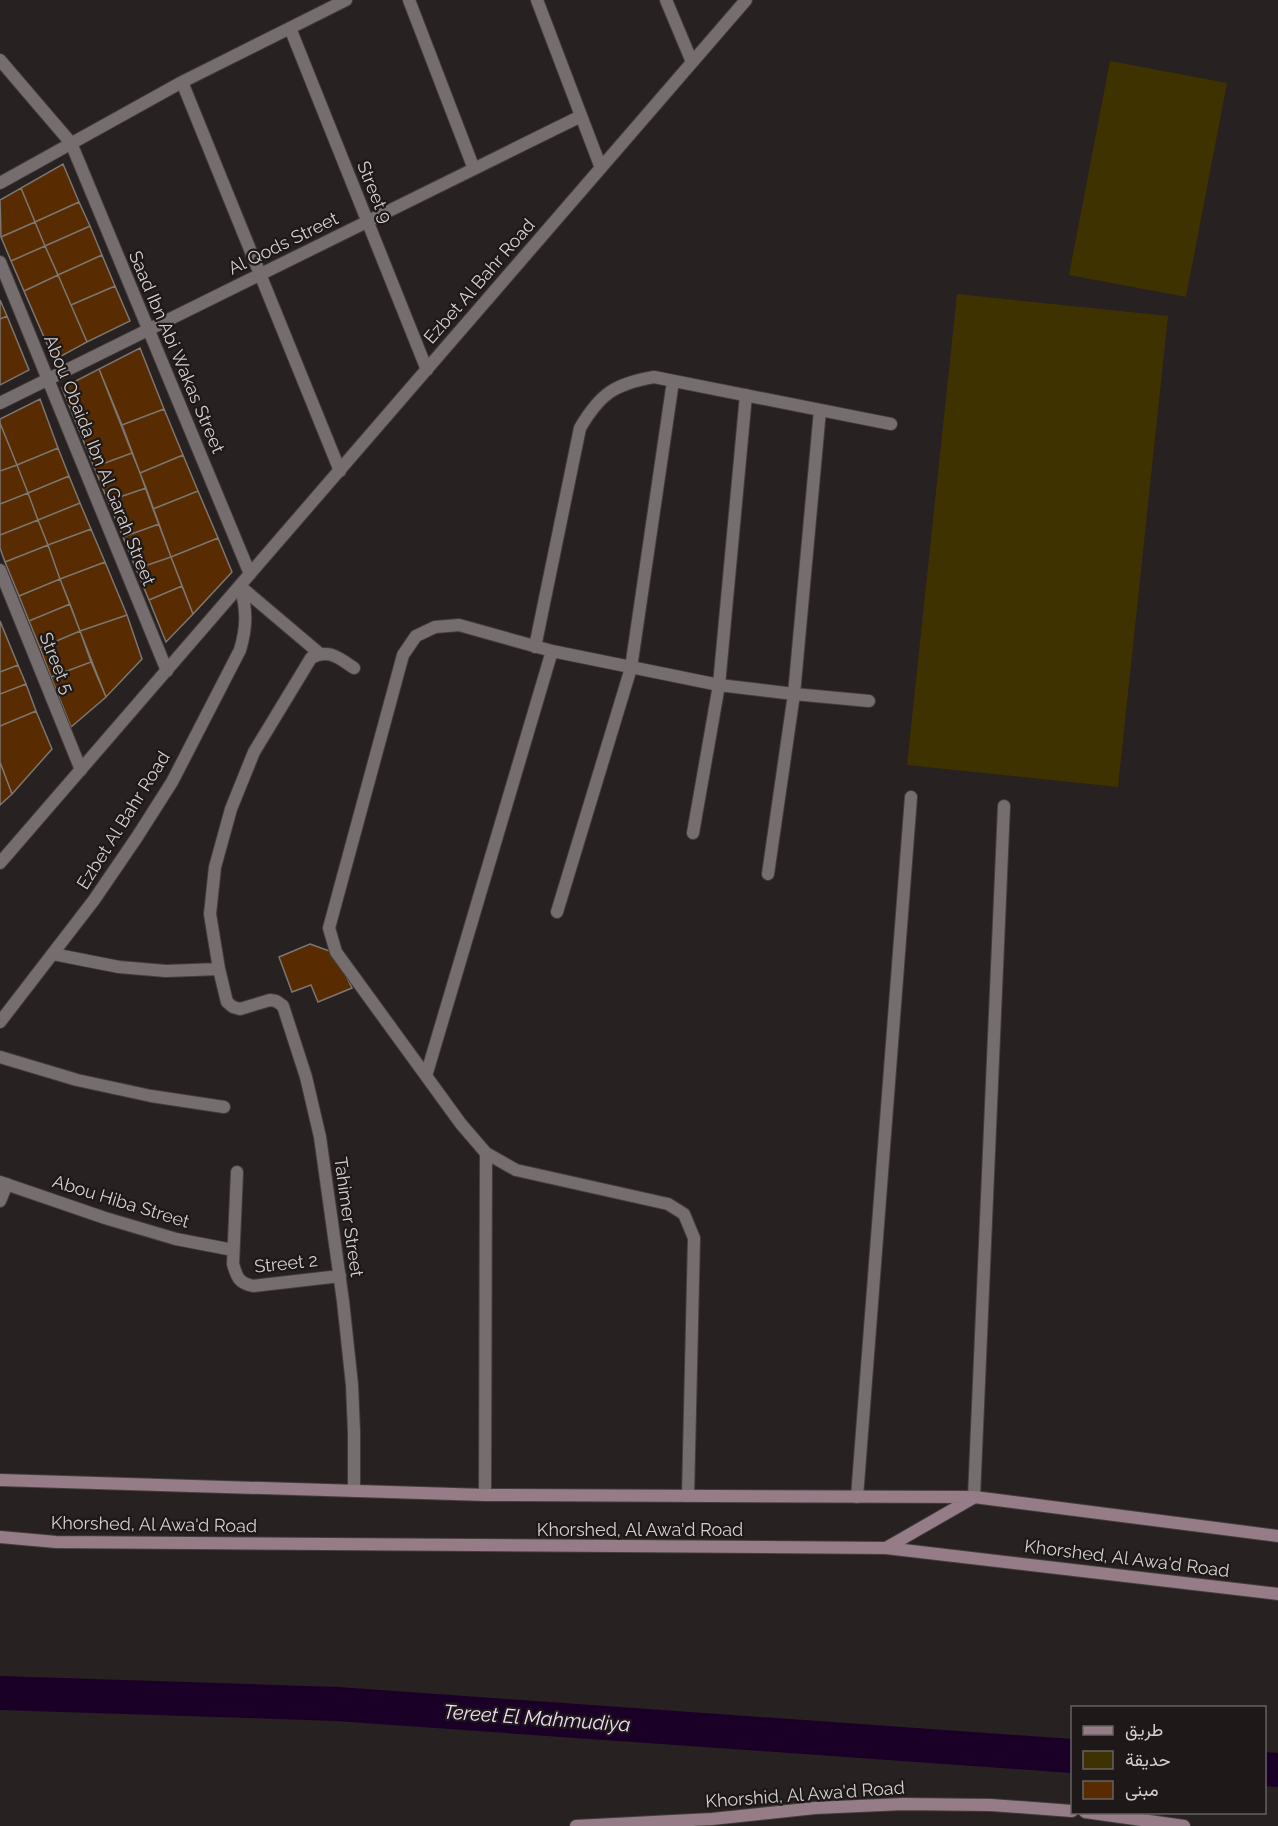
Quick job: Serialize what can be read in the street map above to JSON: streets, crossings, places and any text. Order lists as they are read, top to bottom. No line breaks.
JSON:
{"streets":{"main road":["Khorshed, Al Awa'd Road","Khorshid, Al Awa'd Road"],"street":["Street 9","Al Qods Street","Ezbet Al Bahr Road","Saad Ibn Abi Wakas Street","Abou Obaida Ibn Al Garah Street","Street 5","Abou Hiba Street","Tahimer Street","Street 2"]},"crossings":[["Street 9","Al Qods Street"],["Street 9","Ezbet Al Bahr Road"],["Al Qods Street","Saad Ibn Abi Wakas Street"],["Al Qods Street","Abou Obaida Ibn Al Garah Street"],["Ezbet Al Bahr Road","Saad Ibn Abi Wakas Street"],["Ezbet Al Bahr Road","Abou Obaida Ibn Al Garah Street"],["Ezbet Al Bahr Road","Street 5"],["Abou Hiba Street","Street 2"],["Tahimer Street","Street 2"],["Tahimer Street","Khorshed, Al Awa'd Road"]],"water":["Tereet El Mahmudiya"],"legend":["طريق","حديقة","مبنى"]}
